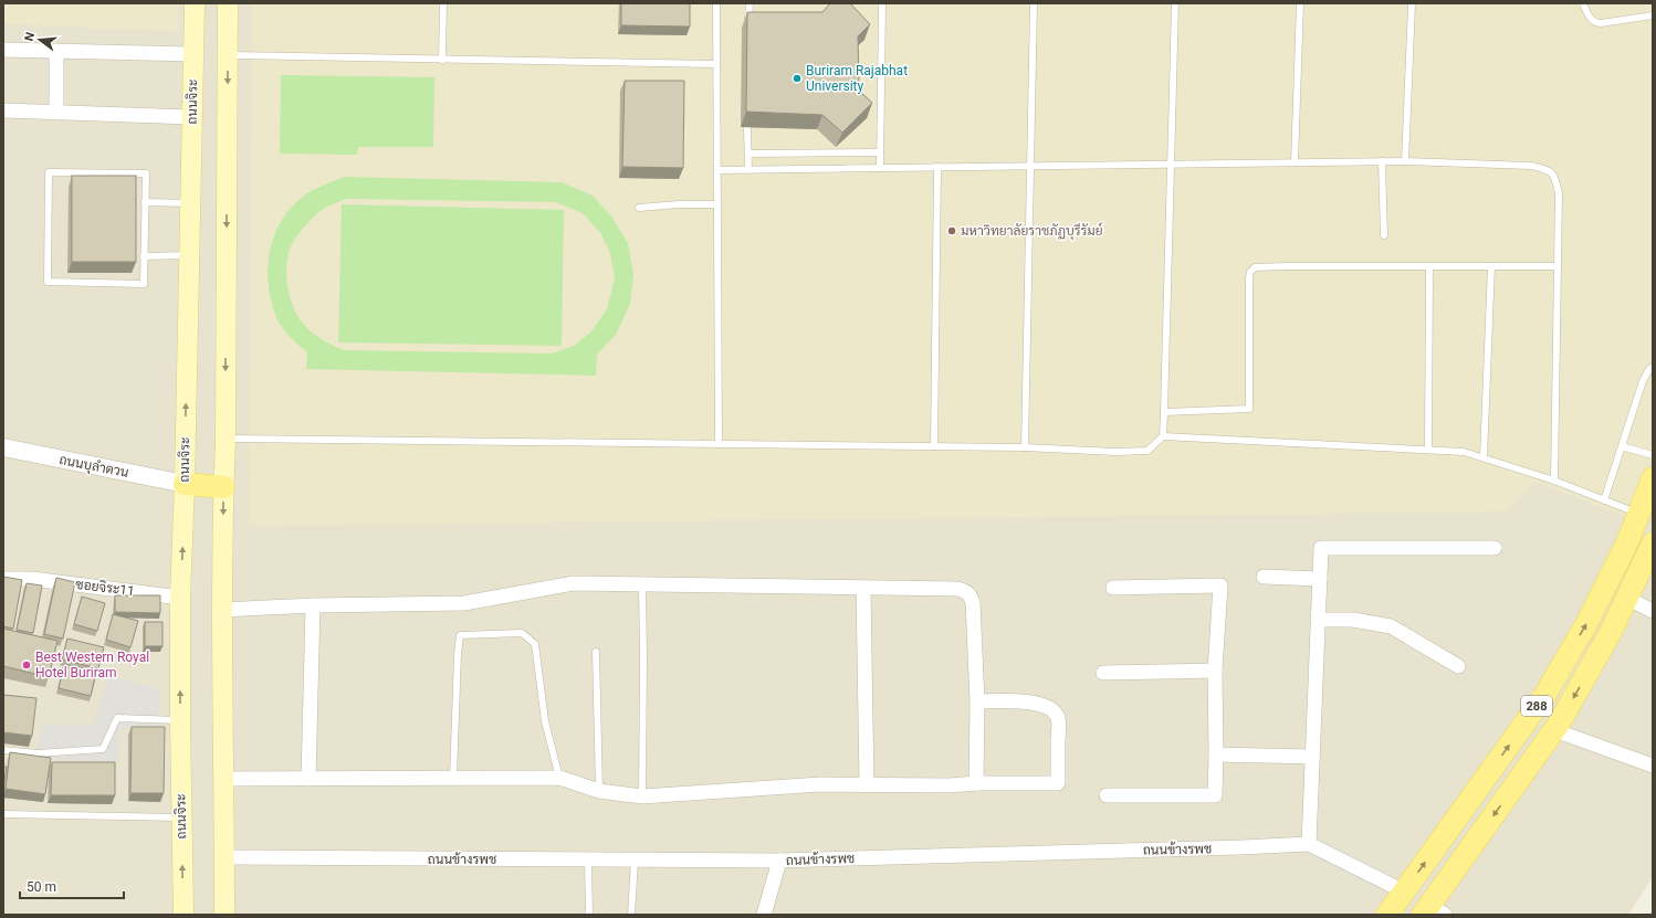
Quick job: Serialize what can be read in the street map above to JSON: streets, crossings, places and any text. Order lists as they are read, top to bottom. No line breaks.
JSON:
{"streets":{"main road":["ถนนจิระ","288"],"street":["ถนนบุลำดวน","ซอยจิระ11","ถนนข้างรพช"]},"crossings":[["ถนนจิระ","ถนนบุลำดวน"],["ถนนจิระ","ซอยจิระ11"],["288","ถนนข้างรพช"]],"places":["Buriram Rajabhat University","มหาวิทยาลัยราชภัฏบุรีรัมย์","Best Western Royal Hotel Buriram"],"scale_bar":"50 m","north":"left"}
